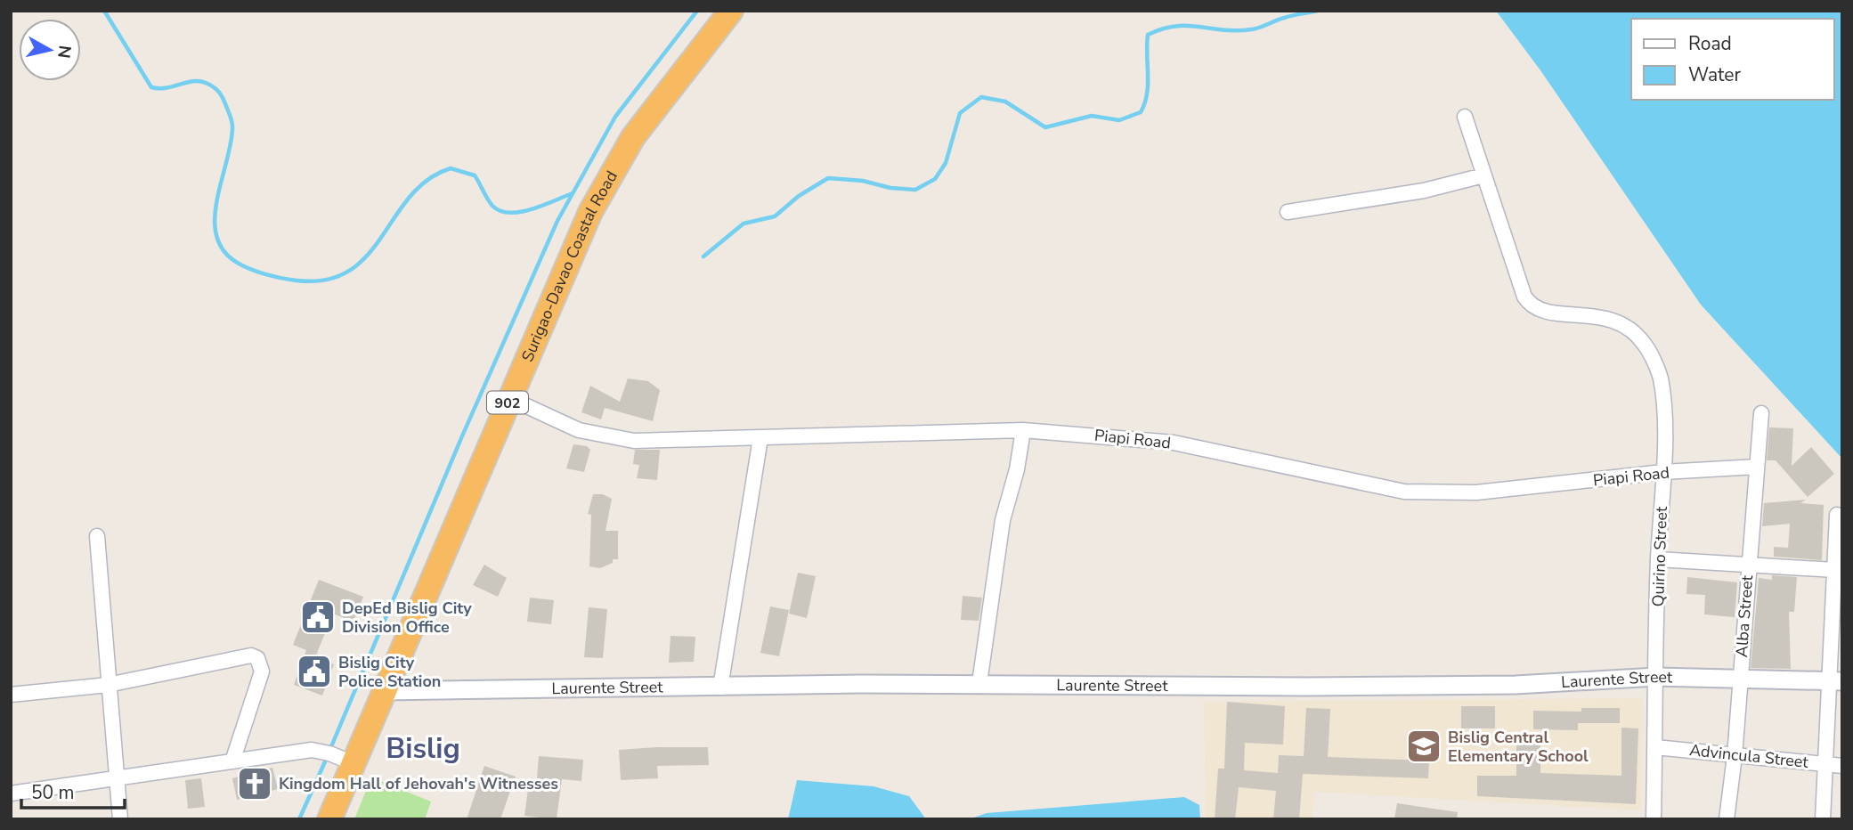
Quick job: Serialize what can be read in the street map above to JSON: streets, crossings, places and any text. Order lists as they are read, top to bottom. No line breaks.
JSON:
{"streets":{"highway":["Surigao-Davao Coastal Road","902"],"street":["Piapi Road","Quirino Street","Alba Street","Laurente Street","Advincula Street"]},"crossings":[["Surigao-Davao Coastal Road","Piapi Road"],["Surigao-Davao Coastal Road","Laurente Street"],["Piapi Road","Quirino Street"],["Piapi Road","Alba Street"],["Quirino Street","Laurente Street"],["Quirino Street","Advincula Street"],["Alba Street","Laurente Street"],["Alba Street","Advincula Street"]],"districts":["Bislig"],"places":{"public building":["DepEd Bislig City Division Office","Bislig City Police Station"],"school or university":["Bislig Central Elementary School"],"church":["Kingdom Hall of Jehovah's Witnesses"]},"legend":["Road","Water"],"scale_bar":"50 m","north":"right"}
